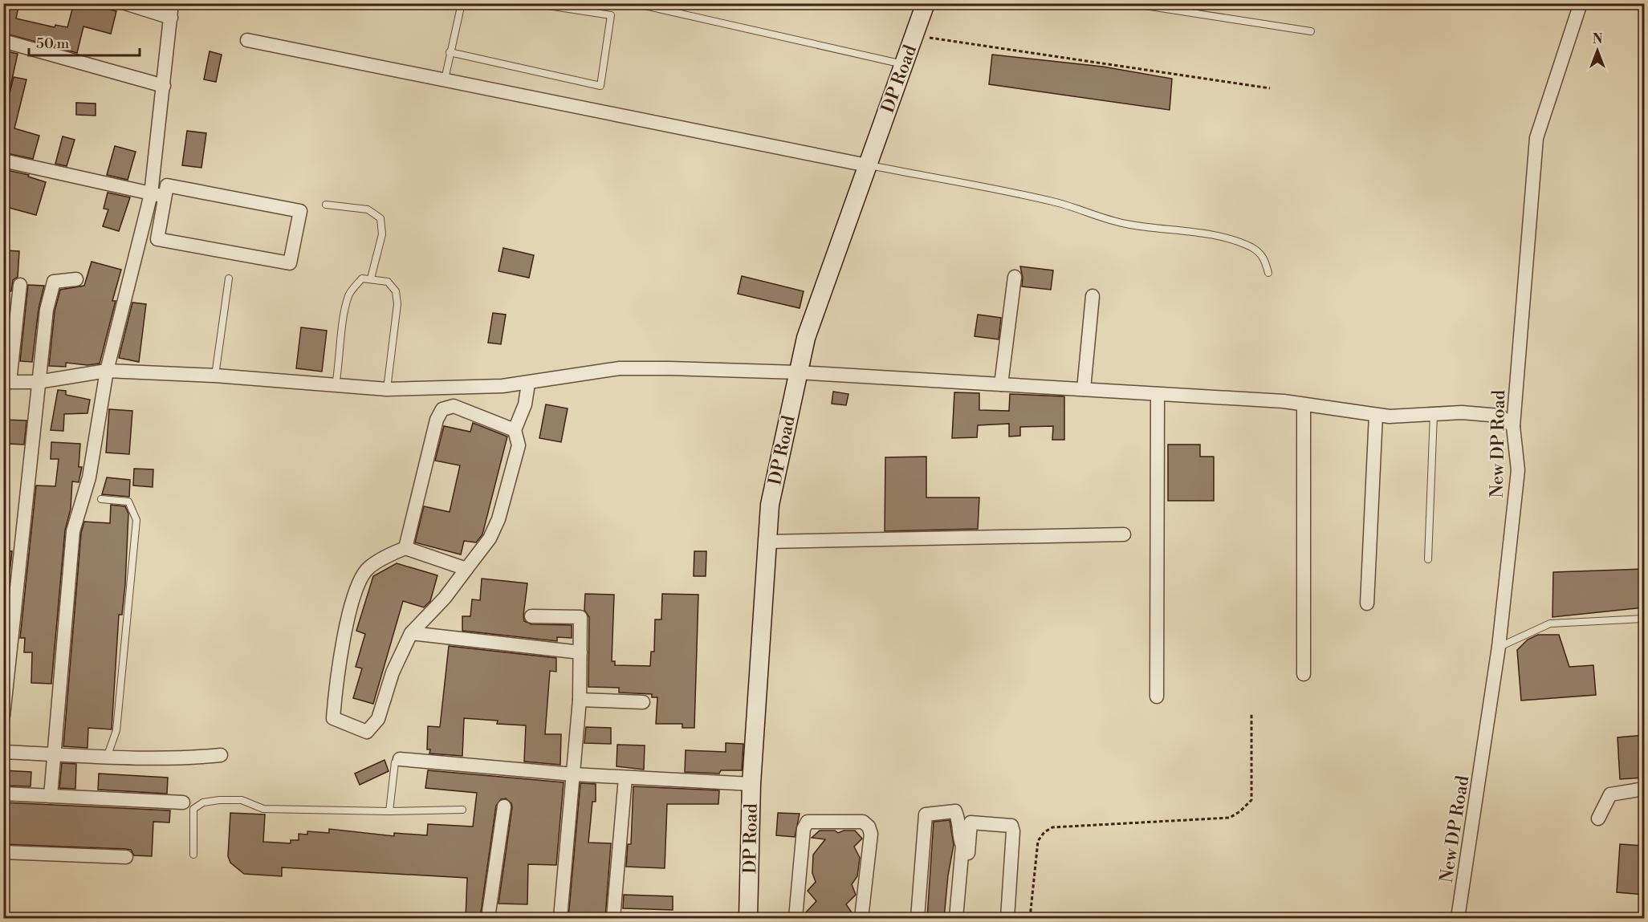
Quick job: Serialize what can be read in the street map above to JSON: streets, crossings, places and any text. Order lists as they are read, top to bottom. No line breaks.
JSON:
{"streets":{"street":["DP Road","New DP Road"]},"scale_bar":"50 m","north":"top"}
